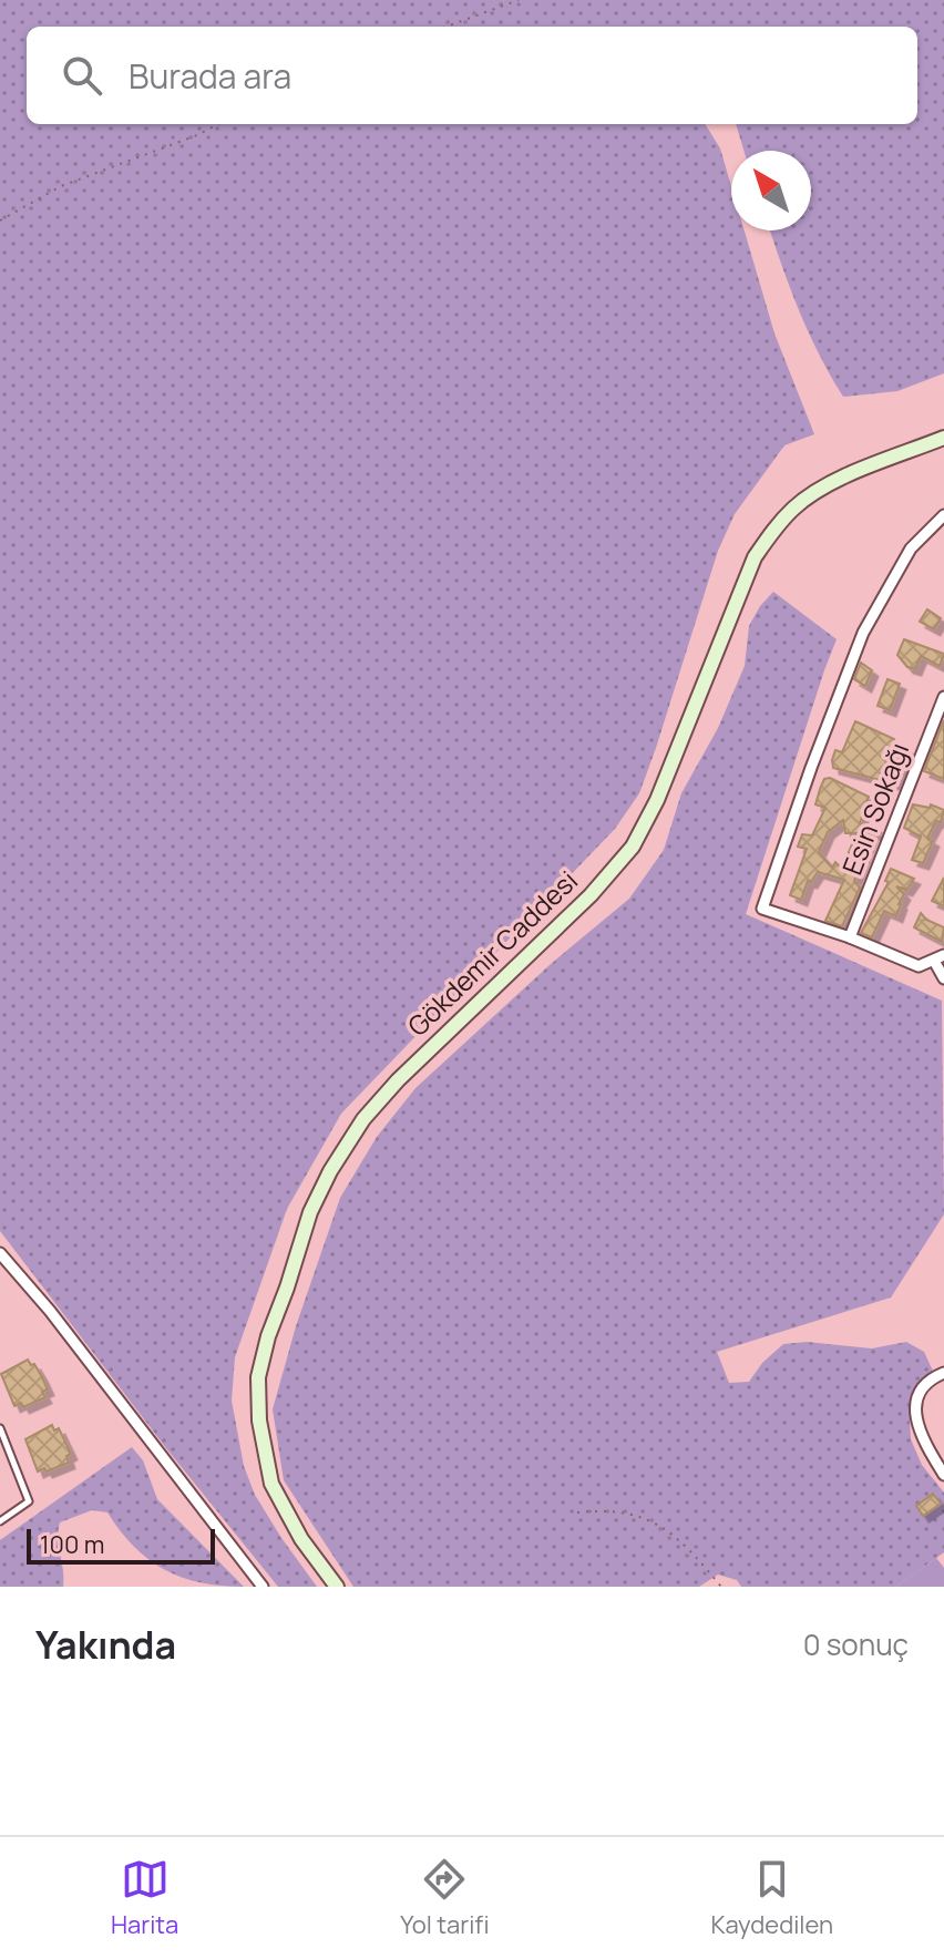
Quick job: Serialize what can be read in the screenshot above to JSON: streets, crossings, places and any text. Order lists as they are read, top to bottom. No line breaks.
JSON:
{"streets":{"main road":["Gökdemir Caddesi"],"street":["Esin Sokağı"]},"scale_bar":"100 m","north":"top left","page":{"search":"Burada ara","scale":"100 m","heading":["Yakında","0 sonuç"],"nav":["Harita","Yol tarifi","Kaydedilen"]}}
